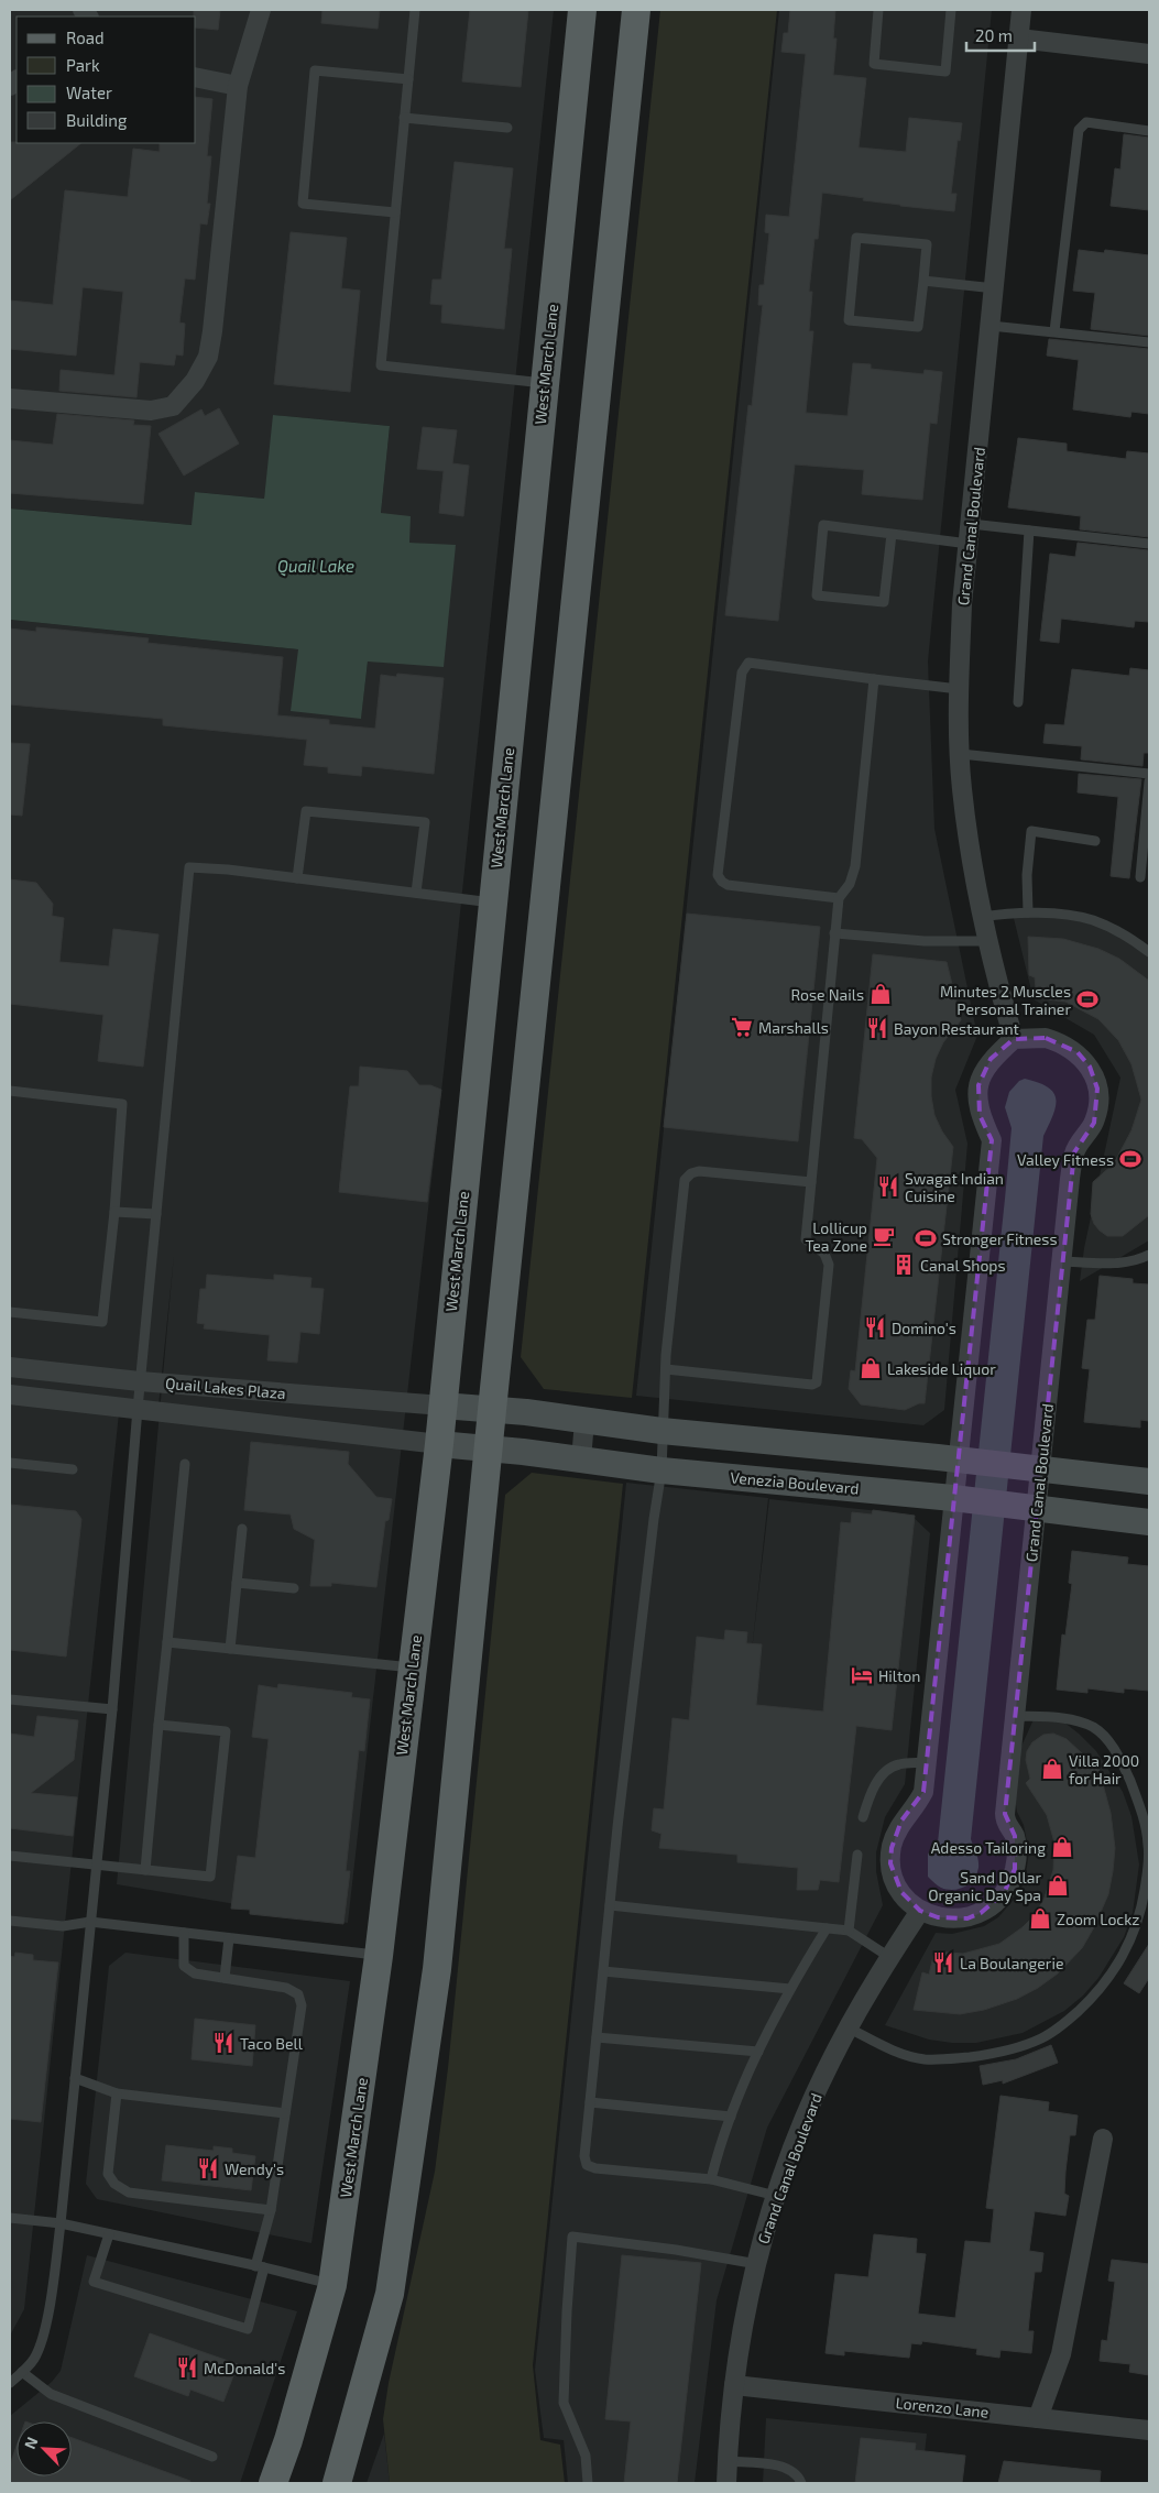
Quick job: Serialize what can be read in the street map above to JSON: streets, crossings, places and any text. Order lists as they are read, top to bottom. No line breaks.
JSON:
{"streets":{"main road":["West March Lane"],"street":["Grand Canal Boulevard","Quail Lakes Plaza","Venezia Boulevard","Lorenzo Lane"]},"crossings":[["West March Lane","Quail Lakes Plaza"],["West March Lane","Venezia Boulevard"],["Grand Canal Boulevard","Venezia Boulevard"],["Grand Canal Boulevard","Lorenzo Lane"],["Quail Lakes Plaza","Venezia Boulevard"]],"water":["Quail Lake"],"places":{"shop":["Rose Nails","Lakeside Liquor","Villa 2000 for Hair","Adesso Tailoring","Sand Dollar Organic Day Spa","Zoom Lockz"],"sports":["Minutes 2 Muscles Personal Trainer","Valley Fitness","Stronger Fitness"],"supermarket":["Marshalls"],"restaurant":["Bayon Restaurant","Swagat Indian Cuisine","Domino's","La Boulangerie","Taco Bell","Wendy's","McDonald's"],"cafe":["Lollicup Tea Zone"],"building":["Canal Shops"],"hotel":["Hilton"]},"legend":["Road","Park","Water","Building"],"scale_bar":"20 m","north":"top left"}
